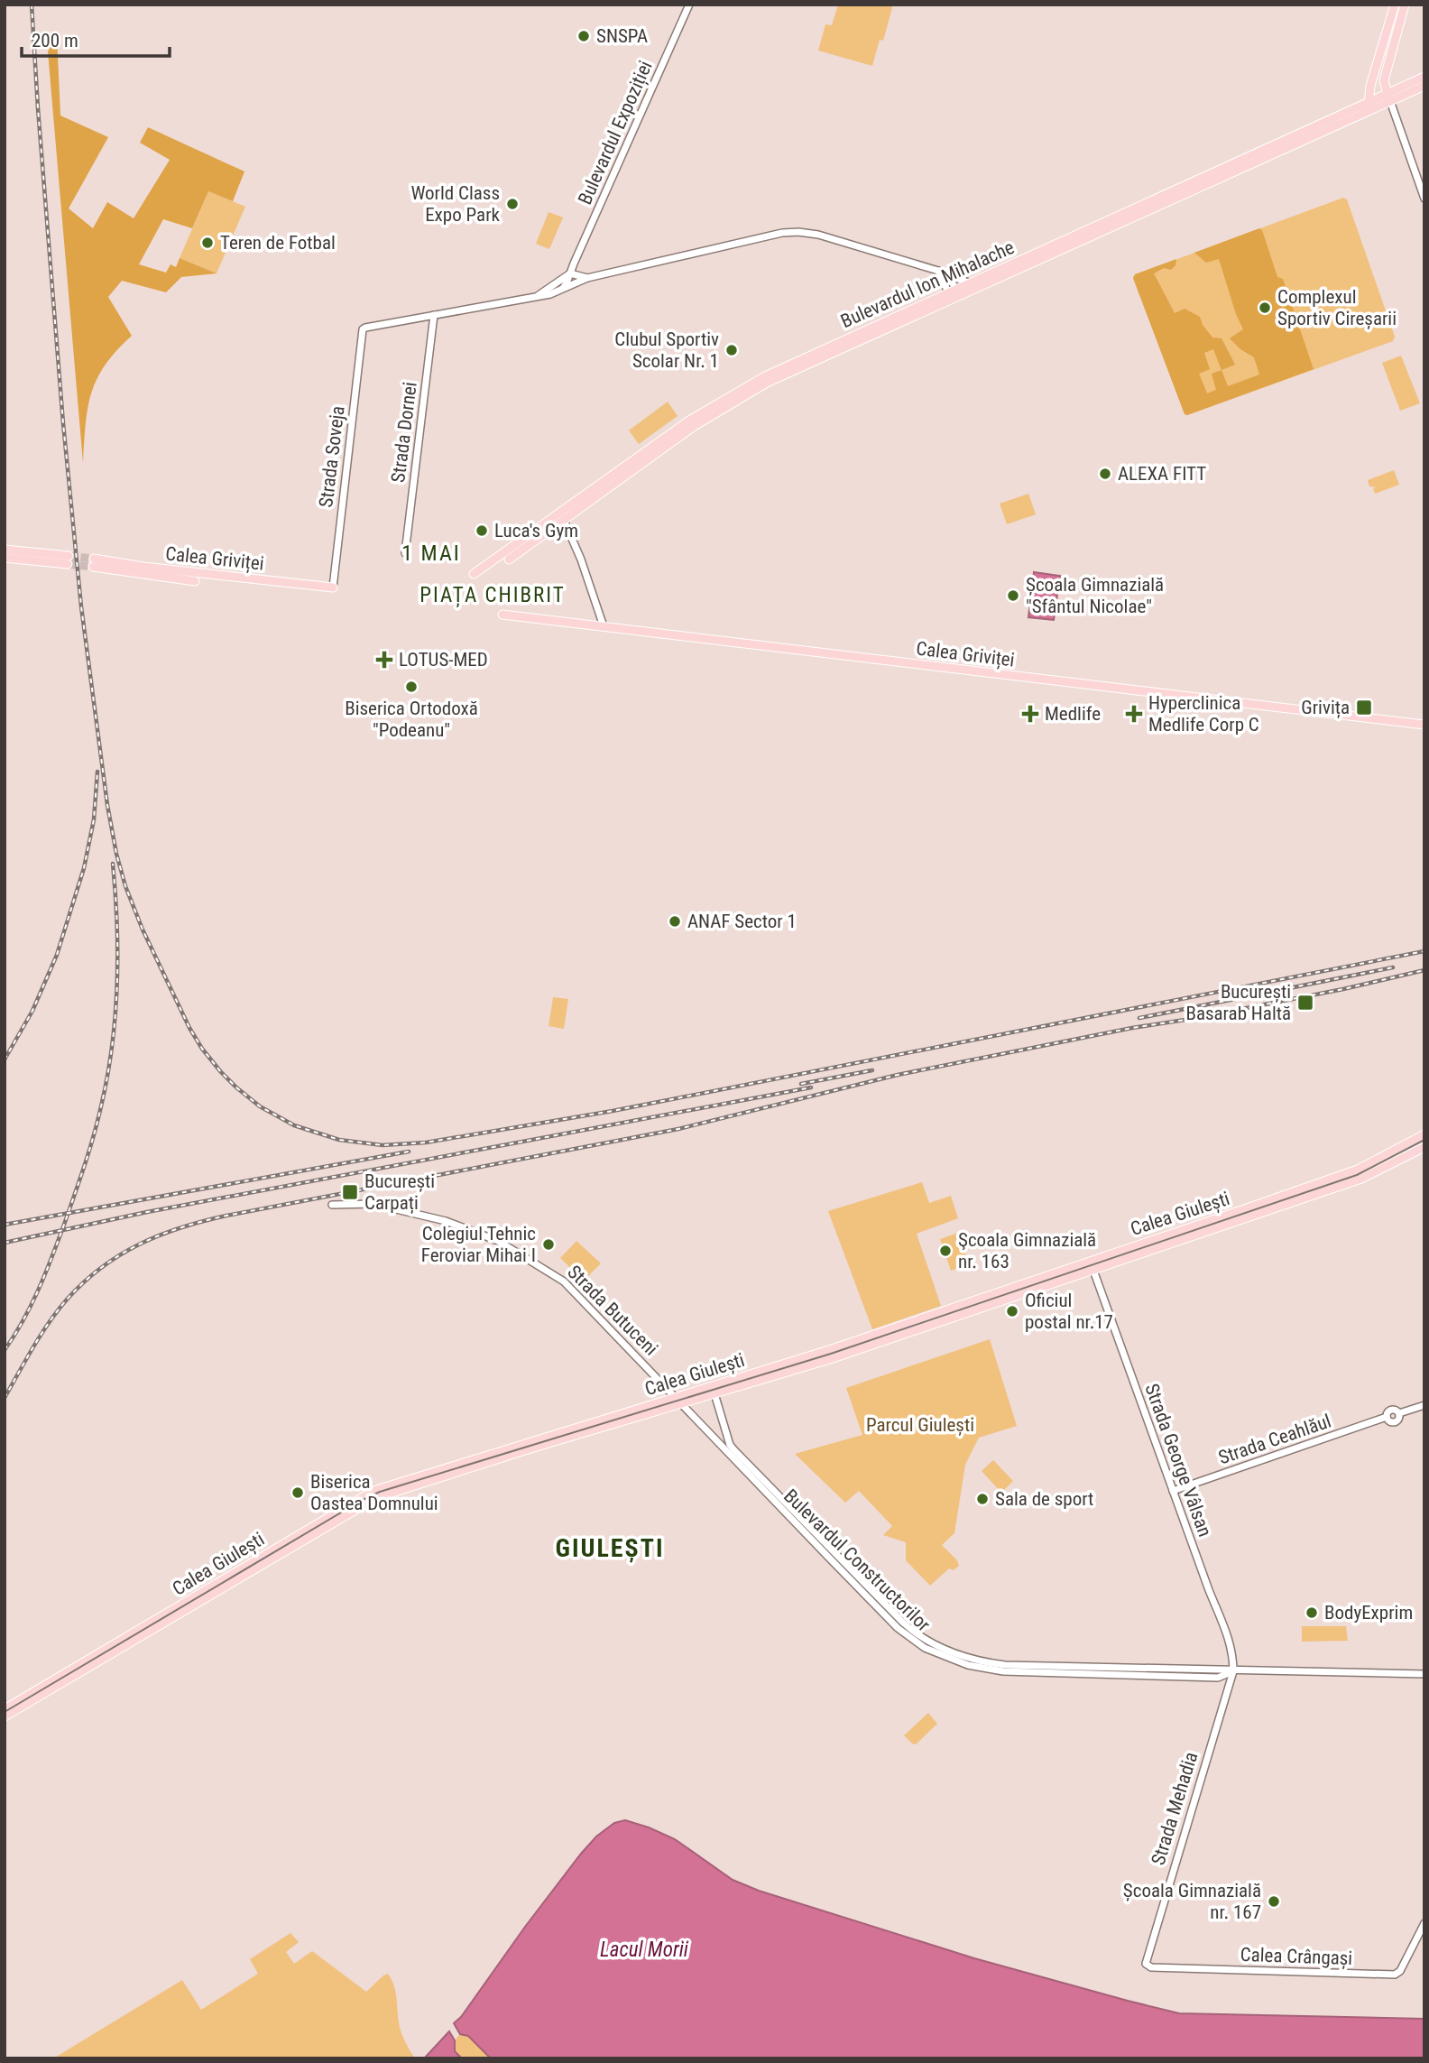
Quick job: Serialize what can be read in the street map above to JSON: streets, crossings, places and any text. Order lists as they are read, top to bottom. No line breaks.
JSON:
{"streets":{"main road":["Bulevardul Ion Mihalache","Calea Griviței","Calea Giulești"],"street":["Bulevardul Expoziției","Strada Dornei","Strada Soveja","Strada Butuceni","Strada Ceahlăul","Strada George Vâlsan","Bulevardul Constructorilor","Strada Mehadia","Calea Crângași"]},"crossings":[["Strada Dornei","Strada Soveja"],["Strada Soveja","Calea Griviței"],["Calea Giulești","Strada Butuceni"],["Calea Giulești","Strada George Vâlsan"],["Calea Giulești","Bulevardul Constructorilor"],["Strada Butuceni","Bulevardul Constructorilor"],["Strada Ceahlăul","Strada George Vâlsan"],["Strada George Vâlsan","Bulevardul Constructorilor"],["Strada George Vâlsan","Strada Mehadia"],["Bulevardul Constructorilor","Strada Mehadia"],["Strada Mehadia","Calea Crângași"]],"districts":["1 MAI","PIAȚA CHIBRIT","GIULEȘTI"],"water":["Lacul Morii"],"parks":["Parcul Giulești"],"places":{"other":["SNSPA","World Class Expo Park","Teren de Fotbal","Complexul Sportiv Cireșarii","Clubul Sportiv Scolar Nr. 1","ALEXA FITT","Luca's Gym","Școala Gimnazială \"Sfântul Nicolae\"","Biserica Ortodoxă \"Podeanu\"","ANAF Sector 1","Colegiul Tehnic Feroviar Mihai I","Şcoala Gimnazială nr. 163","Oficiul postal nr.17","Biserica Oastea Domnului","Sala de sport","BodyExprim","Școala Gimnazială nr. 167"],"health":["LOTUS-MED","Medlife","Hyperclinica Medlife Corp C"],"transit":["Grivița","București Basarab Haltă","București Carpați"]},"scale_bar":"200 m"}
